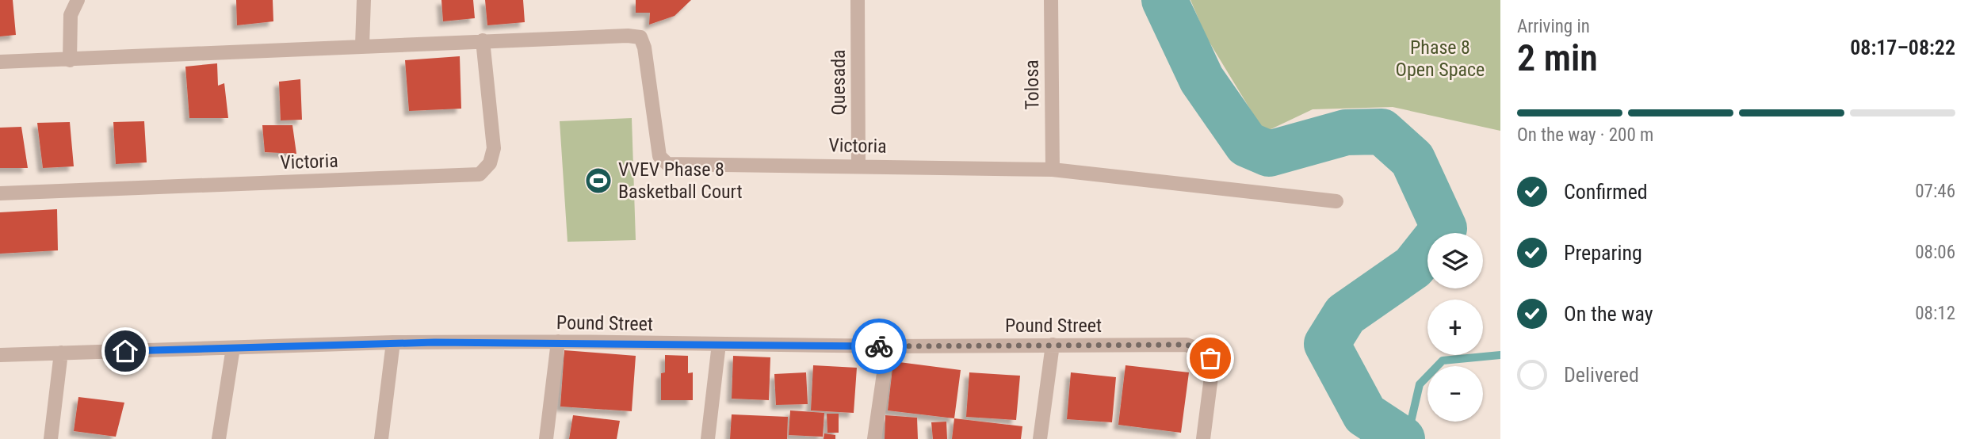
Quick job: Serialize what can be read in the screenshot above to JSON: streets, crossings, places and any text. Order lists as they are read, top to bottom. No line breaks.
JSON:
{"streets":{"street":["Quesada","Tolosa","Victoria","Pound Street"]},"crossings":[["Quesada","Victoria"],["Tolosa","Victoria"]],"parks":["Phase 8 Open Space"],"places":{"sports":["VVEV Phase 8 Basketball Court"]},"page":{"heading":["2 min","Arriving in","08:17–08:22"],"bar":"On the way · 200 m","list":[["Confirmed","07:46"],["Preparing","08:06"],["On the way","08:12"],"Delivered"],"map_buttons":["+","−"]}}
